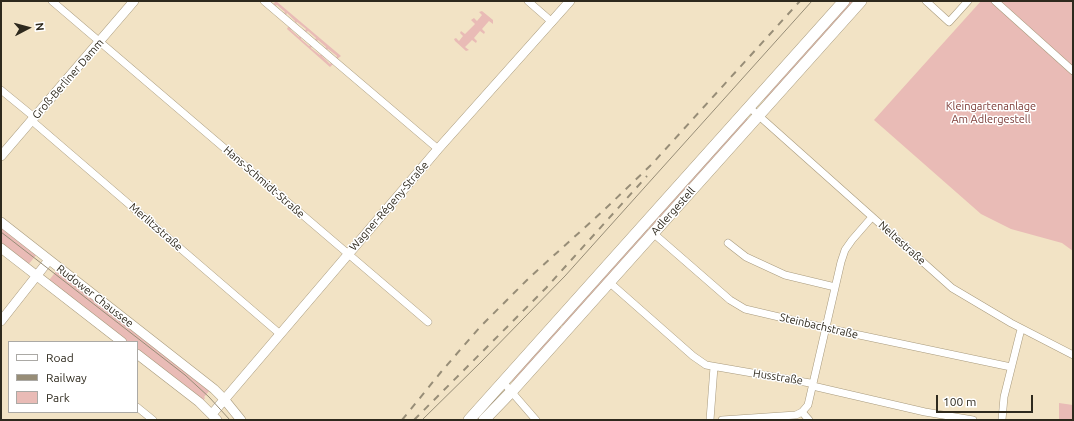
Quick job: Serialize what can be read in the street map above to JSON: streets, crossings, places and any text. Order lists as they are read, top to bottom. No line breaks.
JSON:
{"streets":{"main road":["Groß-Berliner Damm","Wagner-Régeny-Straße","Adlergestell","Rudower Chaussee"],"street":["Hans-Schmidt-Straße","Merlitzstraße","Neltestraße","Steinbachstraße","Husstraße"]},"crossings":[["Groß-Berliner Damm","Hans-Schmidt-Straße"],["Groß-Berliner Damm","Merlitzstraße"],["Hans-Schmidt-Straße","Wagner-Régeny-Straße"],["Wagner-Régeny-Straße","Merlitzstraße"],["Wagner-Régeny-Straße","Rudower Chaussee"],["Adlergestell","Neltestraße"],["Adlergestell","Steinbachstraße"],["Adlergestell","Husstraße"]],"parks":["Kleingartenanlage Am Adlergestell"],"legend":["Road","Railway","Park"],"scale_bar":"100 m","north":"right"}
